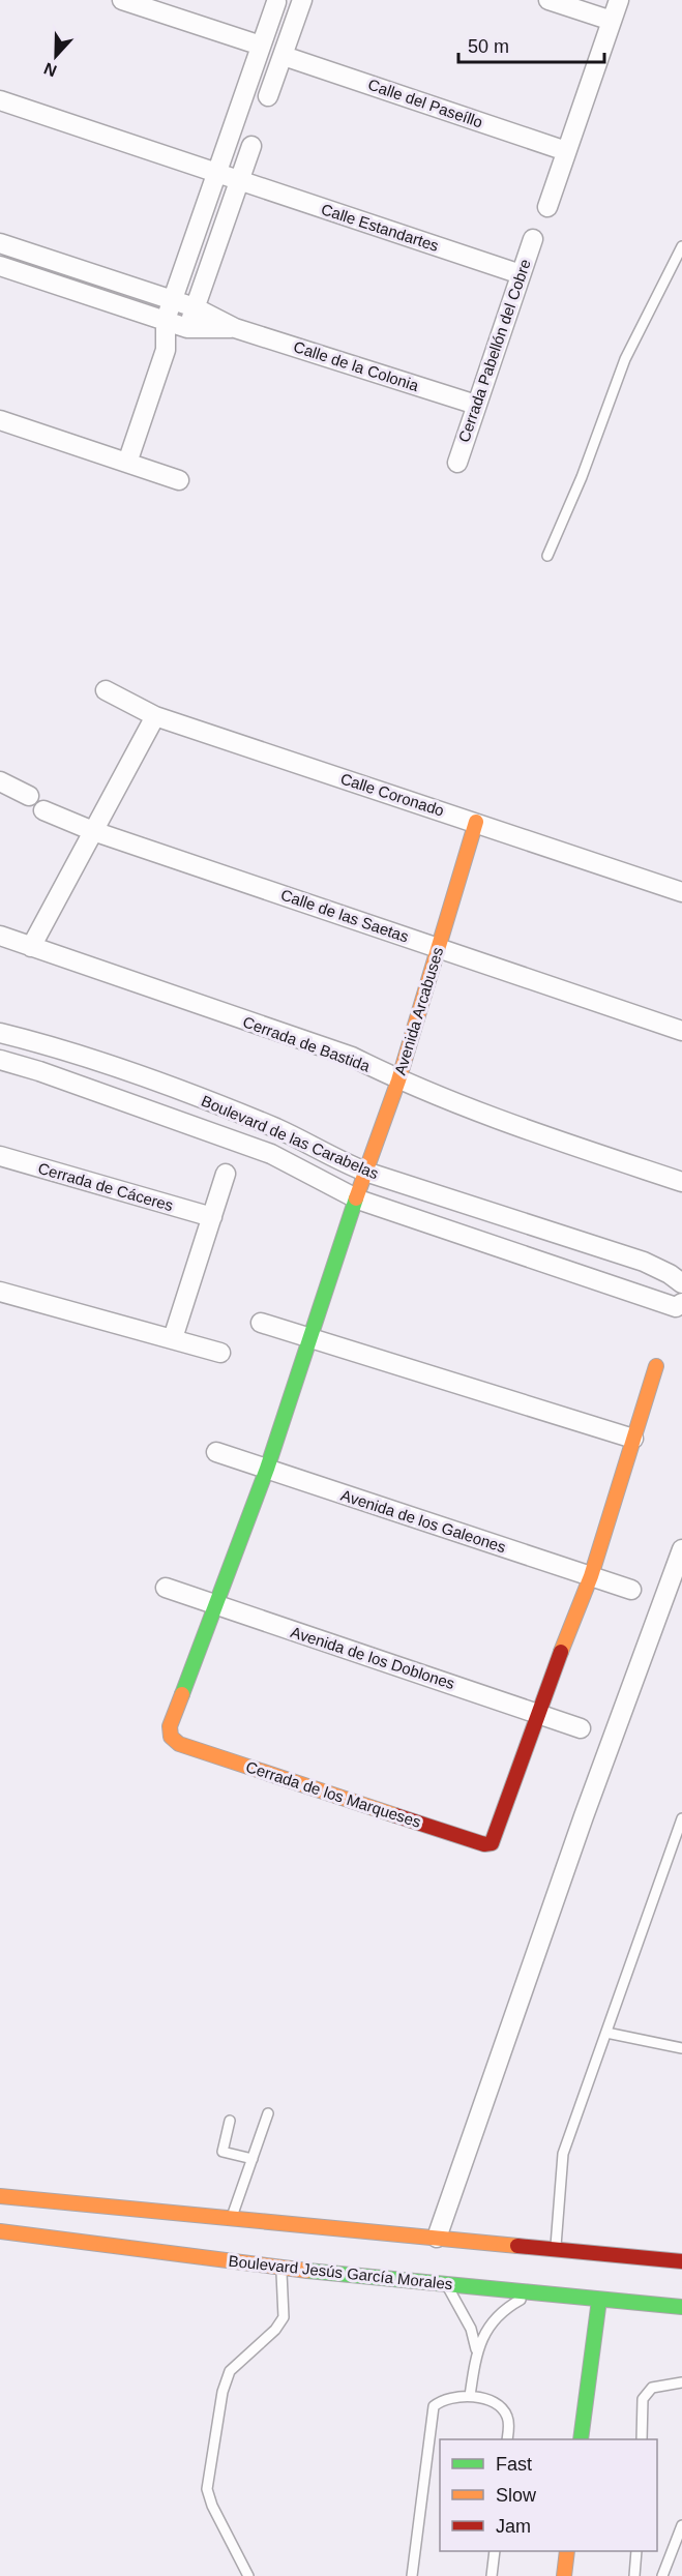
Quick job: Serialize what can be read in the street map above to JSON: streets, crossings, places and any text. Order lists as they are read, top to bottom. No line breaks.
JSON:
{"streets":{"street":["Calle del Paseíllo","Calle Estandartes","Cerrada Pabellón del Cobre","Calle de la Colonia","Calle Coronado","Calle de las Saetas","Avenida Arcabuses","Cerrada de Bastida","Boulevard de las Carabelas","Cerrada de Cáceres","Avenida de los Galeones","Avenida de los Doblones","Cerrada de los Marqueses","Boulevard Jesús García Morales"]},"crossings":[["Calle Estandartes","Cerrada Pabellón del Cobre"],["Cerrada Pabellón del Cobre","Calle de la Colonia"],["Calle Coronado","Avenida Arcabuses"],["Calle de las Saetas","Avenida Arcabuses"],["Avenida Arcabuses","Cerrada de Bastida"],["Avenida Arcabuses","Boulevard de las Carabelas"],["Avenida Arcabuses","Cerrada de los Marqueses"],["Boulevard de las Carabelas","Cerrada de los Marqueses"],["Avenida de los Galeones","Cerrada de los Marqueses"],["Avenida de los Doblones","Cerrada de los Marqueses"]],"legend":["Fast","Slow","Jam"],"scale_bar":"50 m","north":"bottom"}
